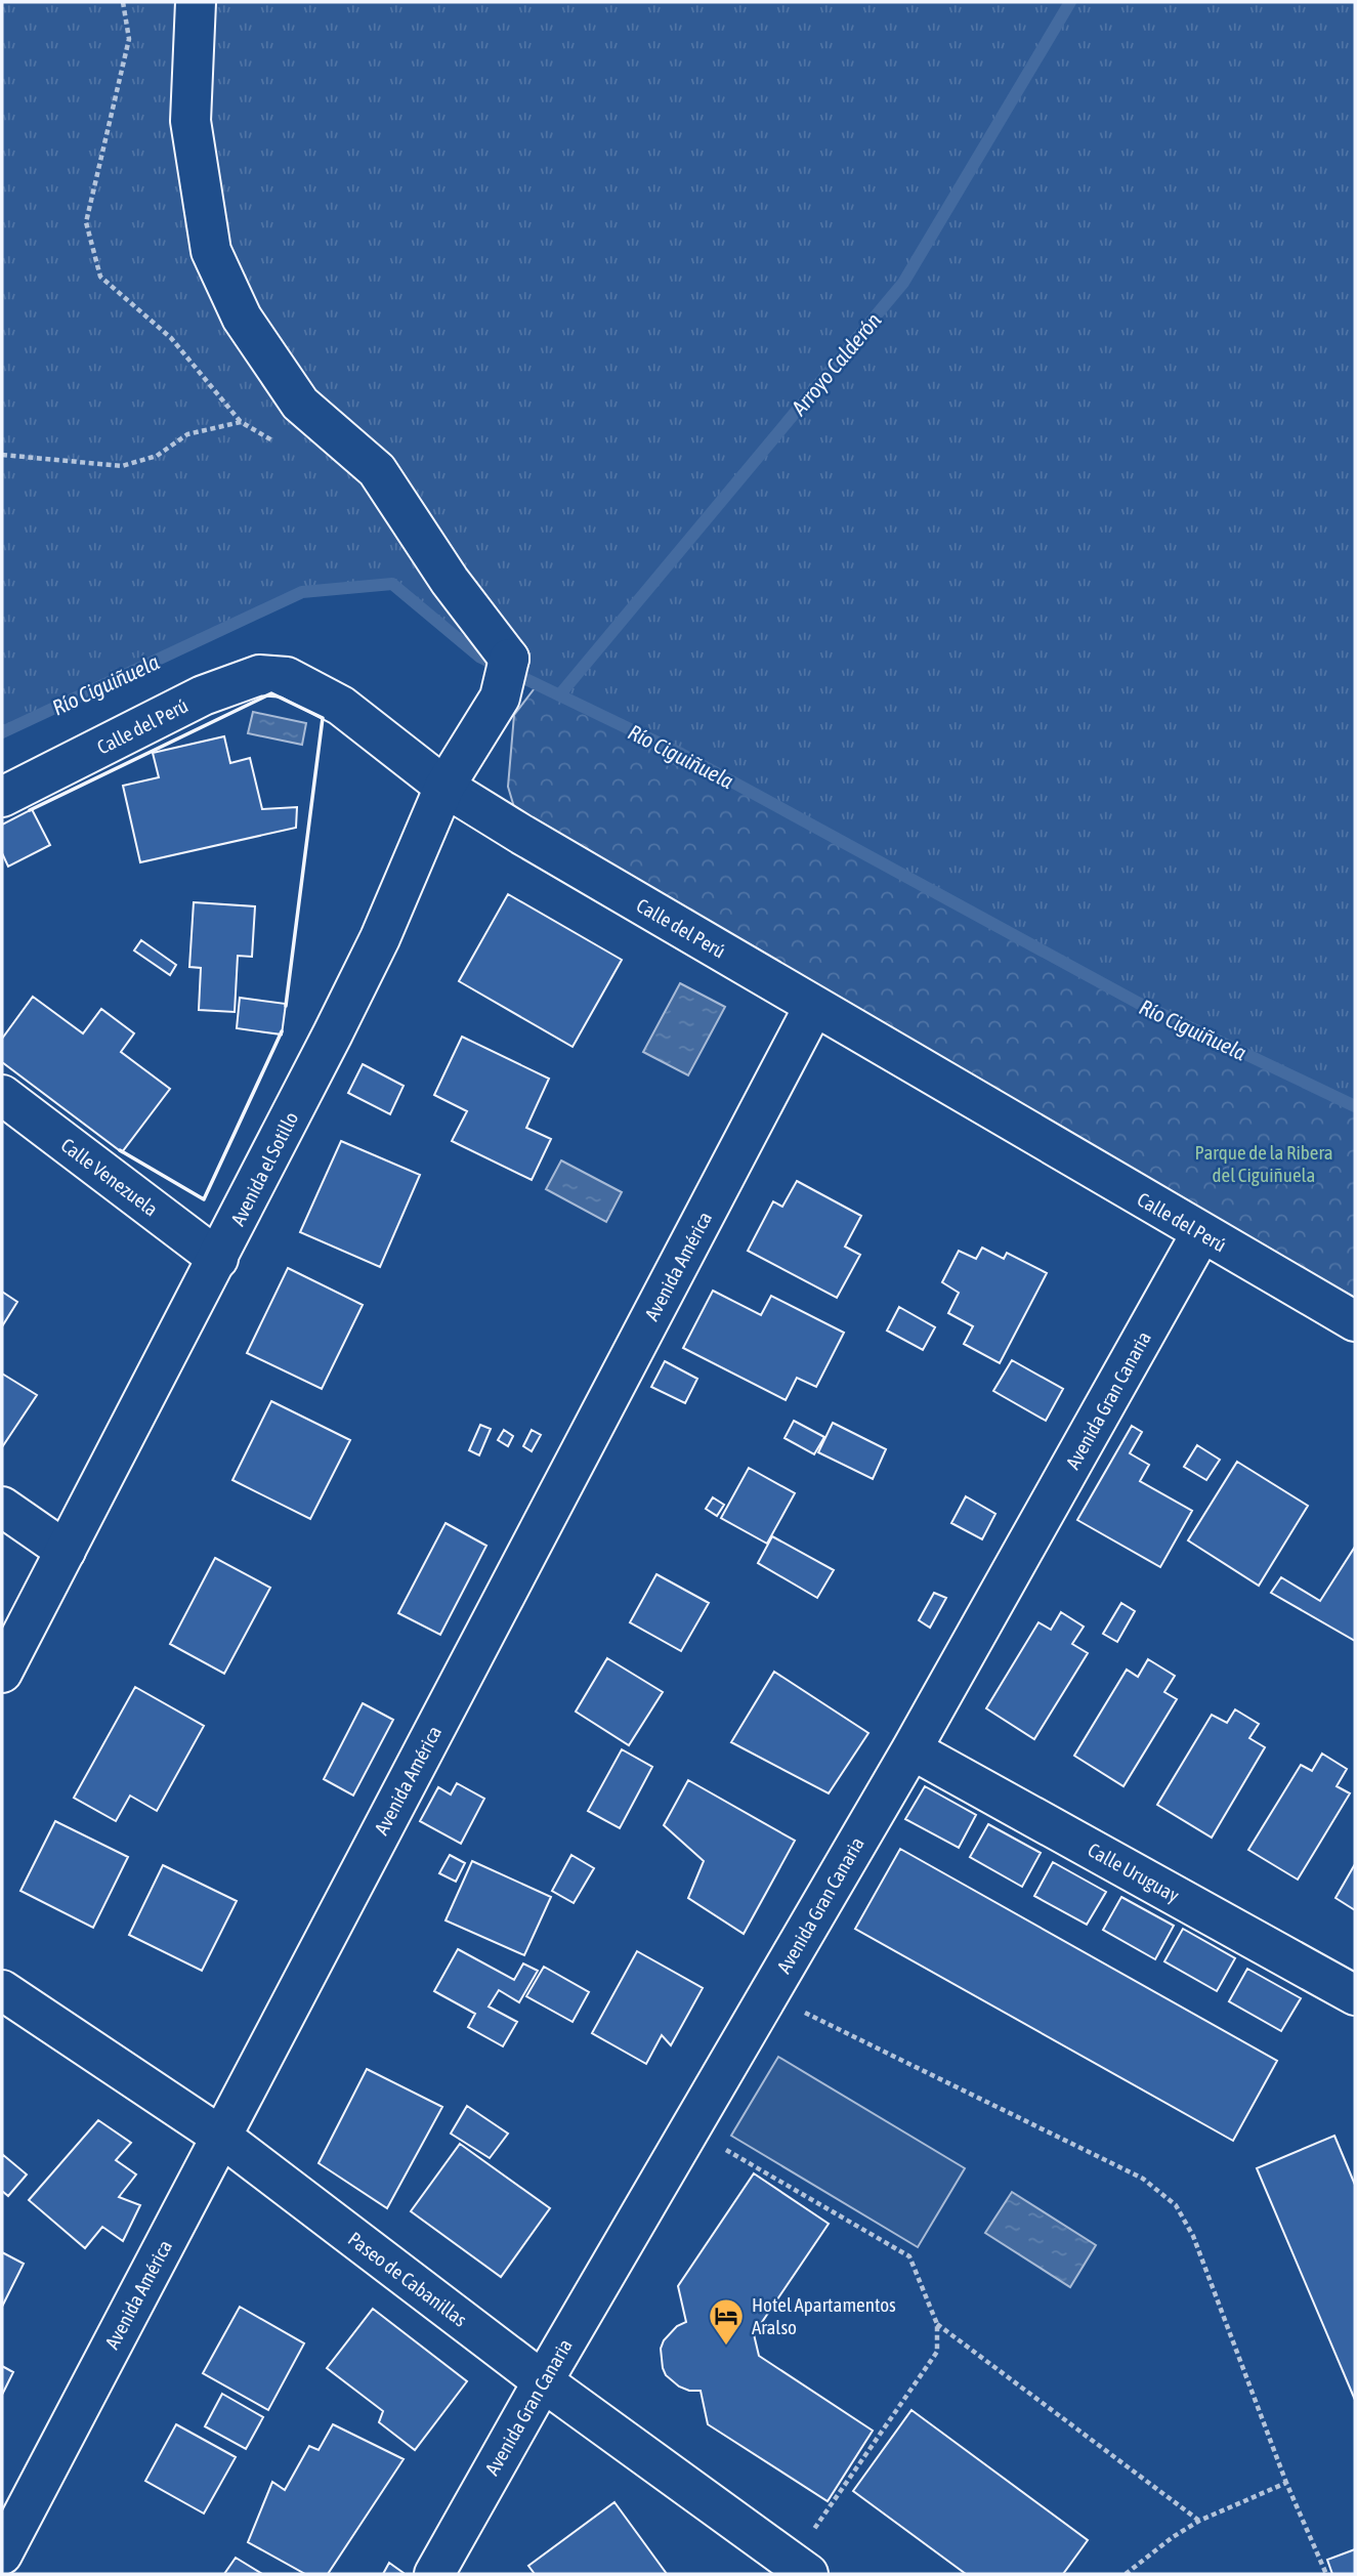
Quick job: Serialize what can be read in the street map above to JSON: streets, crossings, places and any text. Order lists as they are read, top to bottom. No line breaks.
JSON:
{"streets":{"street":["Calle del Perú","Avenida el Sotillo","Calle Venezuela","Avenida América","Avenida Gran Canaria","Calle Uruguay","Paseo de Cabanillas"]},"crossings":[["Calle del Perú","Avenida el Sotillo"],["Calle del Perú","Avenida América"],["Calle del Perú","Avenida Gran Canaria"],["Avenida el Sotillo","Calle Venezuela"],["Avenida América","Paseo de Cabanillas"],["Avenida Gran Canaria","Calle Uruguay"],["Avenida Gran Canaria","Paseo de Cabanillas"]],"water":["Arroyo Calderón","Río Ciguiñuela"],"parks":["Parque de la Ribera del Ciguiñuela"],"places":{"hotel":["Hotel Apartamentos Aralso"]}}
